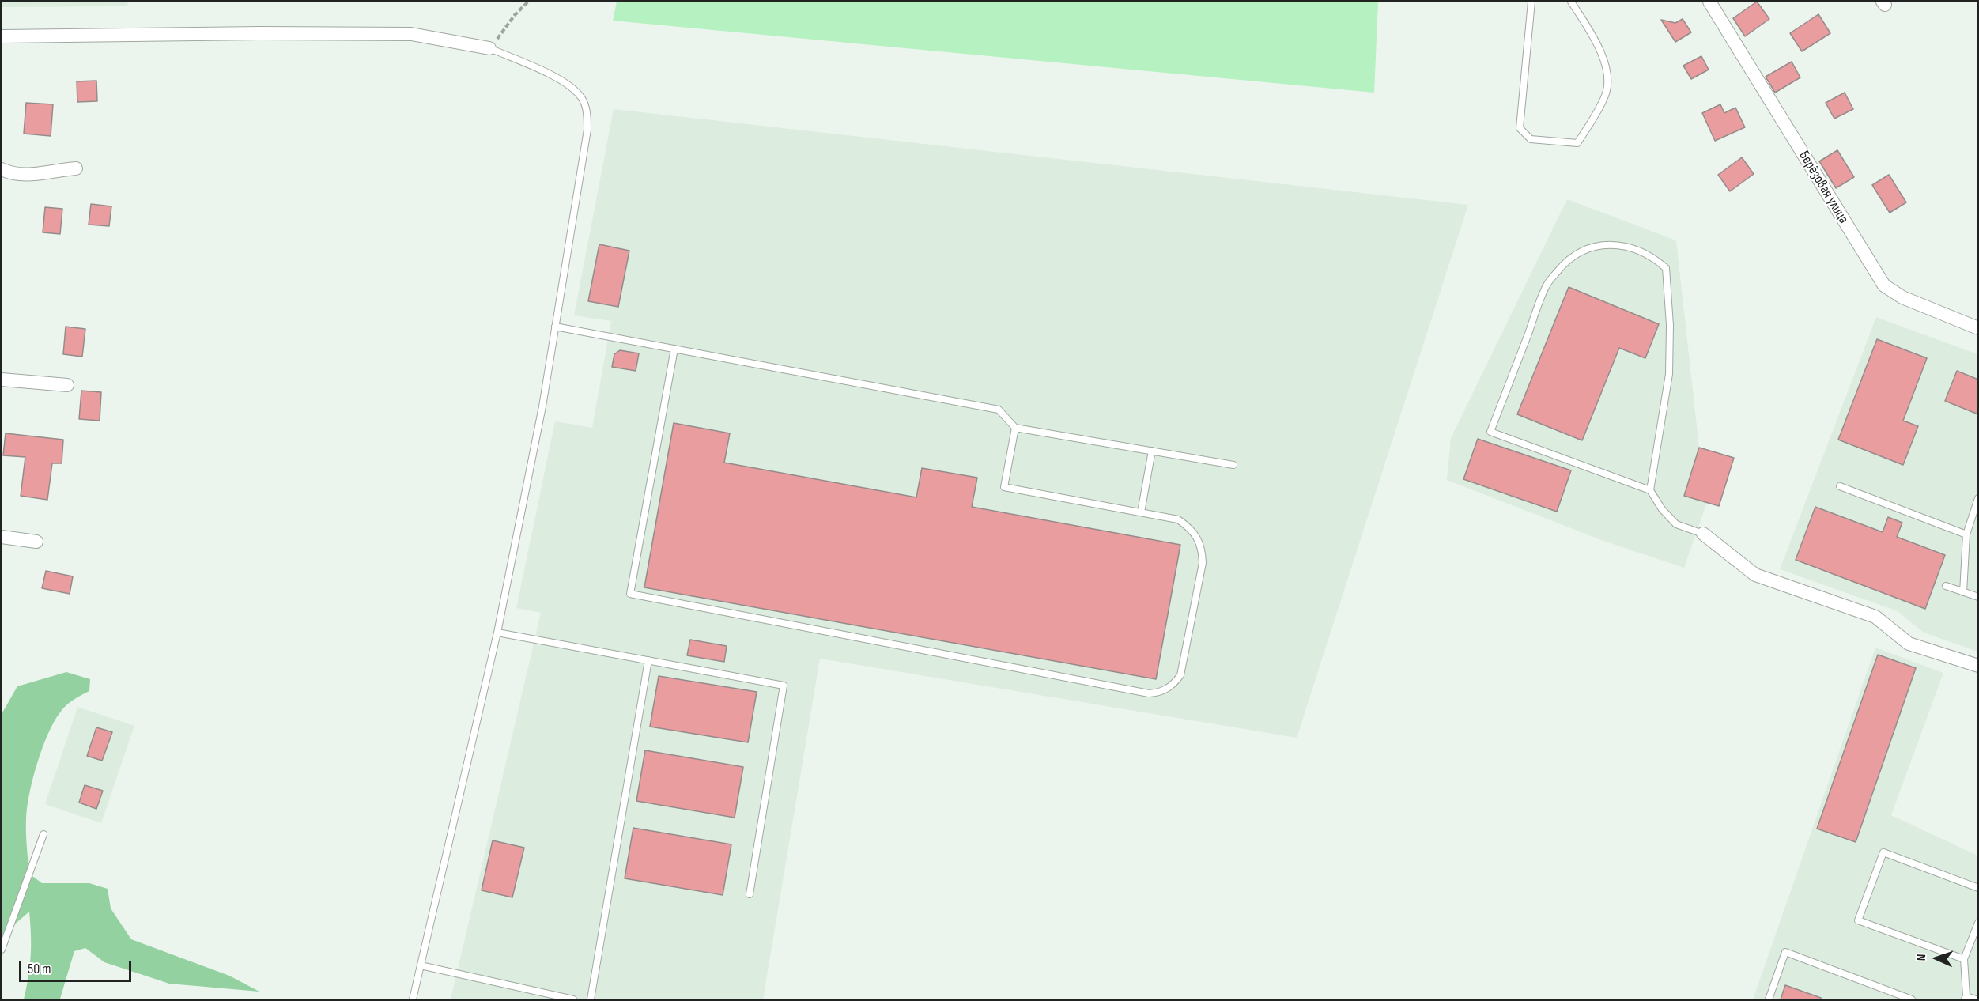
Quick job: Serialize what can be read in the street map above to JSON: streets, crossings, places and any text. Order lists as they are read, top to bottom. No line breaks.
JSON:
{"streets":{"street":["Берёзовая улица"]},"scale_bar":"50 m","north":"left"}
